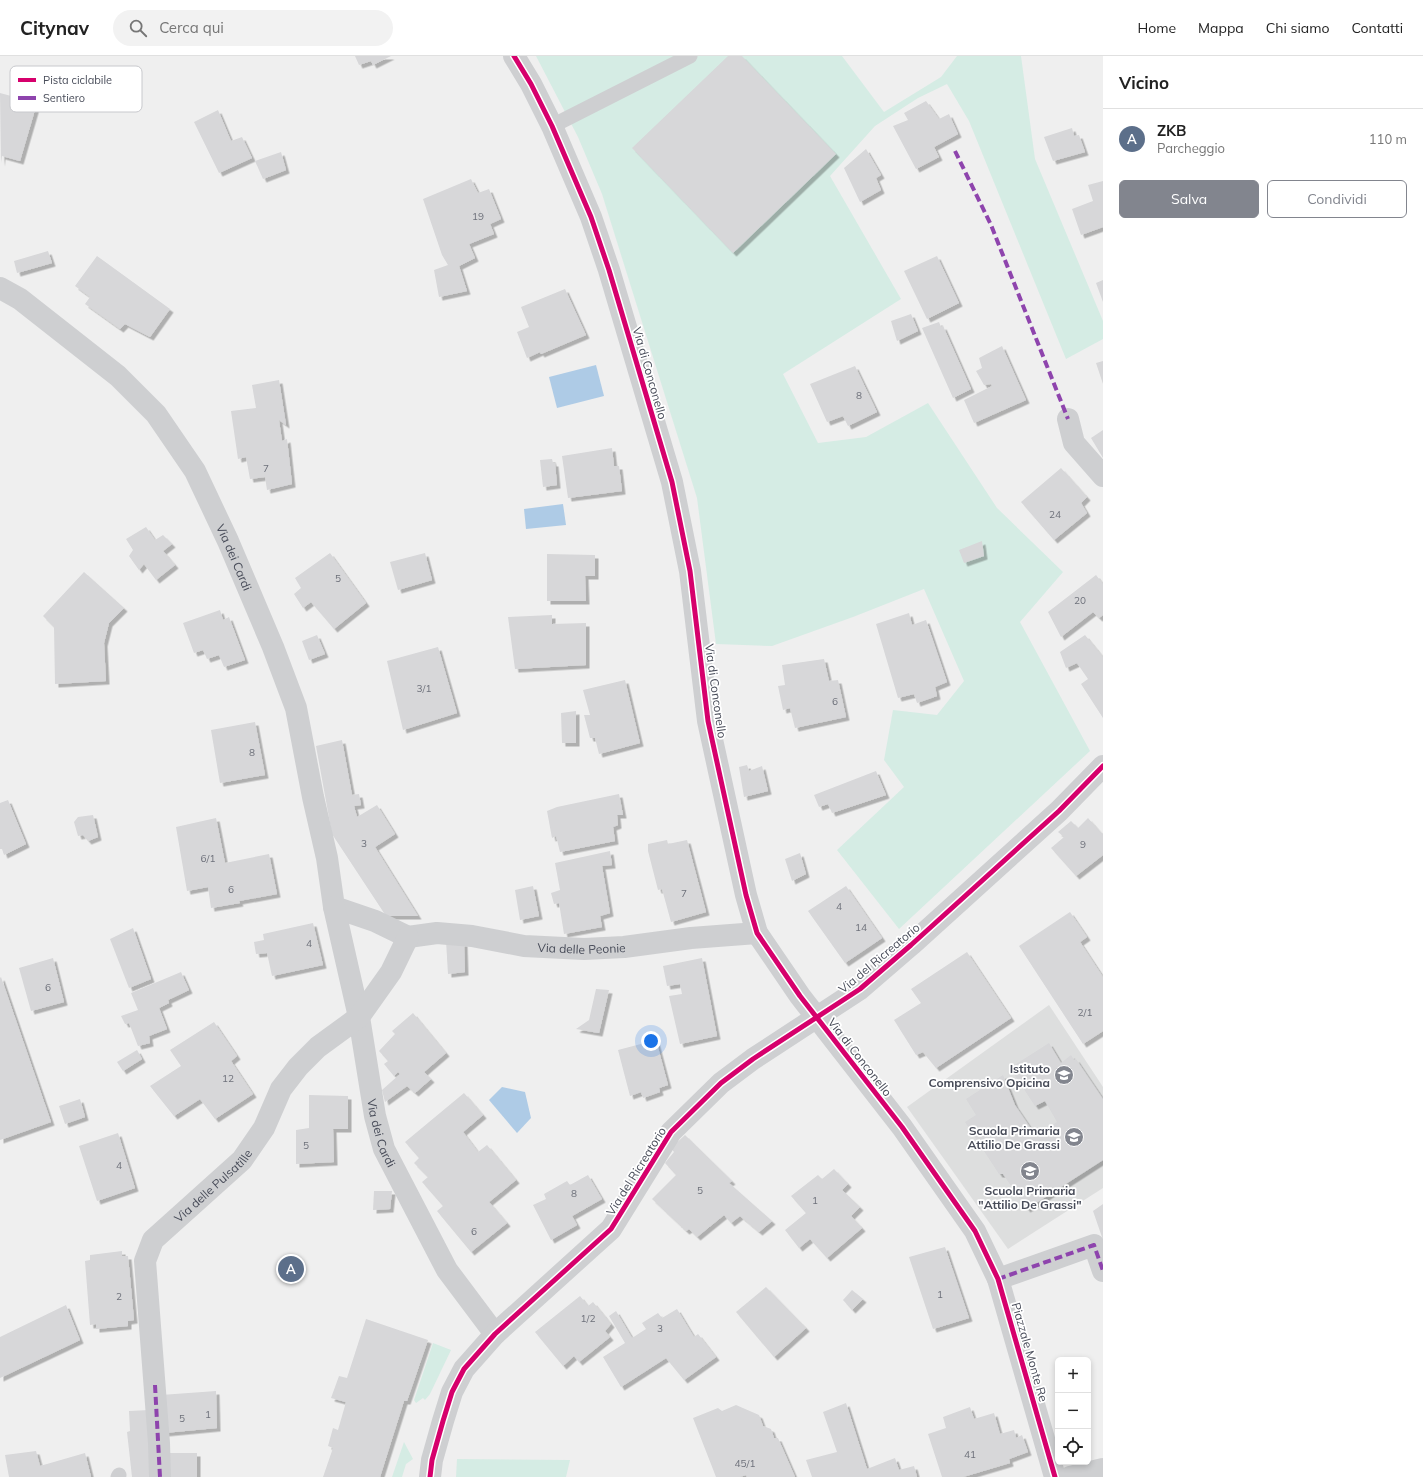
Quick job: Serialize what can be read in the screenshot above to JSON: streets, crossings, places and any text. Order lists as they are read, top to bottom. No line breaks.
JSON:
{"streets":{"street":["Via di Conconello","Via dei Cardi","Via delle Peonie","Via del Ricreatorio","Via delle Pulsatille","Piazzale Monte Re"]},"crossings":[["Via di Conconello","Via delle Peonie"],["Via di Conconello","Via del Ricreatorio"],["Via di Conconello","Piazzale Monte Re"],["Via dei Cardi","Via del Ricreatorio"],["Via dei Cardi","Via delle Pulsatille"],["Via delle Peonie","Via delle Pulsatille"]],"places":{"school or university":["Istituto Comprensivo Opicina","Scuola Primaria Attilio De Grassi","Scuola Primaria \"Attilio De Grassi\""]},"house_numbers":["19","8","7","24","5","20","3/1","6","8","3","9","6/1","6","7","4","14","4","6","2/1","12","5","4","5","8","1","6","1","2","1/2","3","1","5","41","45/1"],"legend":["Pista ciclabile","Sentiero"],"page":{"header":"Citynav","search":"Cerca qui","nav":["Home","Mappa","Chi siamo","Contatti"],"heading":"Vicino","list":[{"mark":"A","name":"ZKB","note":"Parcheggio","value":"110 m"}],"buttons":["Salva","Condividi"],"pins":"A","map_buttons":["+","−"]}}
